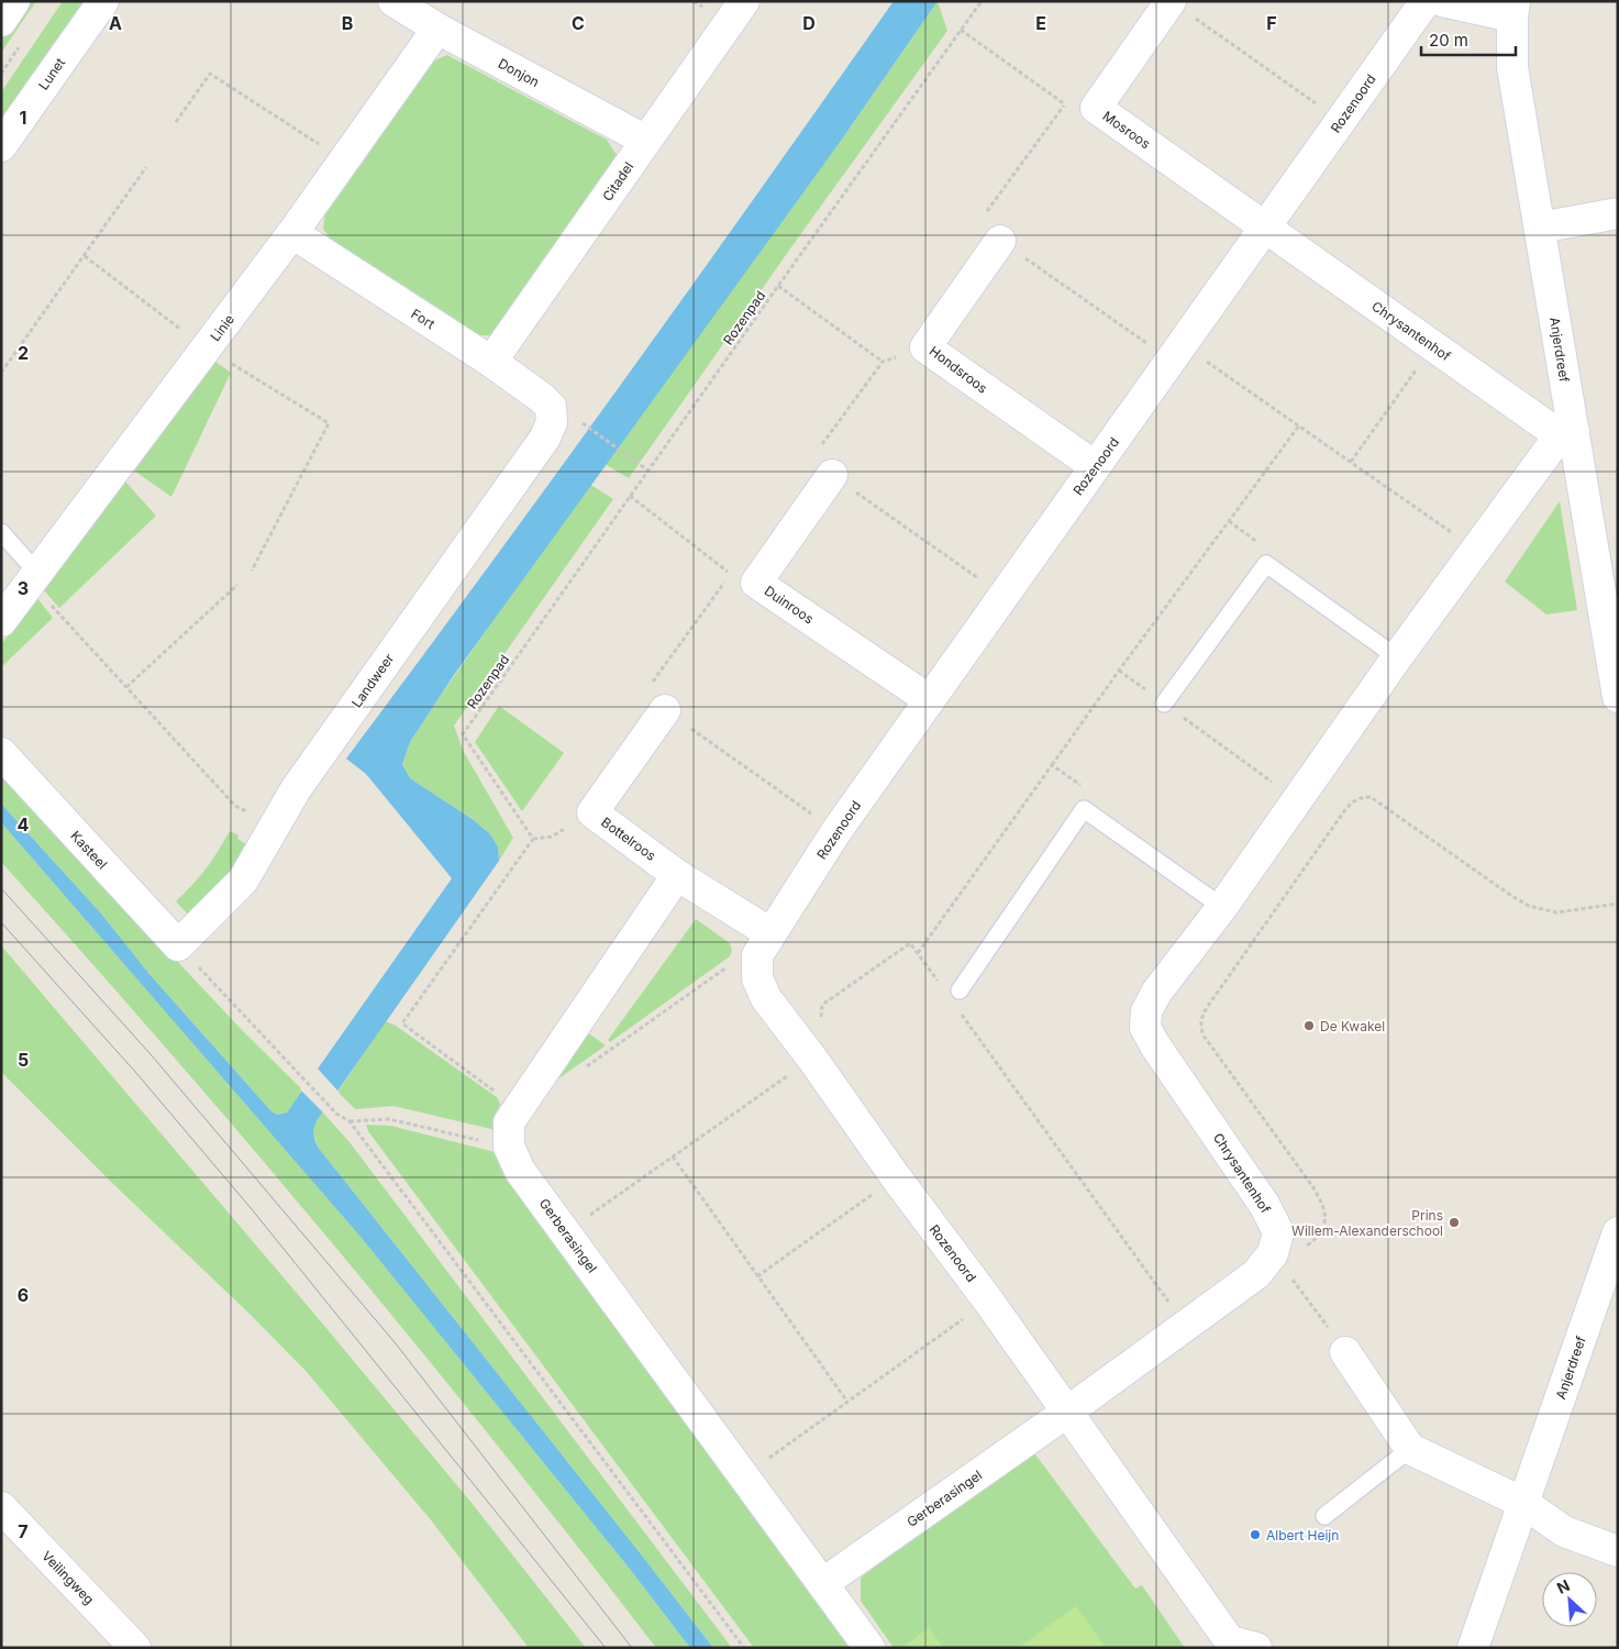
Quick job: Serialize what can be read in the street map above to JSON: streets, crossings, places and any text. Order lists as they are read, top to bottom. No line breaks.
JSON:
{"streets":{"street":["Donjon","Lunet","Rozenoord","Mosroos","Citadel","Fort","Linie","Chrysantenhof","Anjerdreef","Hondsroos","Duinroos","Landweer","Bottelroos","Kasteel","Gerberasingel","Veilingweg"],"path":["Rozenpad"]},"crossings":[["Donjon","Citadel"],["Donjon","Linie"],["Rozenoord","Mosroos"],["Rozenoord","Chrysantenhof"],["Rozenoord","Hondsroos"],["Rozenoord","Duinroos"],["Rozenoord","Bottelroos"],["Rozenoord","Gerberasingel"],["Mosroos","Chrysantenhof"],["Citadel","Fort"],["Rozenpad","Gerberasingel"],["Fort","Linie"],["Fort","Landweer"],["Chrysantenhof","Anjerdreef"],["Landweer","Kasteel"],["Bottelroos","Gerberasingel"]],"places":["De Kwakel","Prins Willem-Alexanderschool","Albert Heijn"],"scale_bar":"20 m","north":"top left","grid":{"columns":["A","B","C","D","E","F"],"rows":["1","2","3","4","5","6","7"]}}
